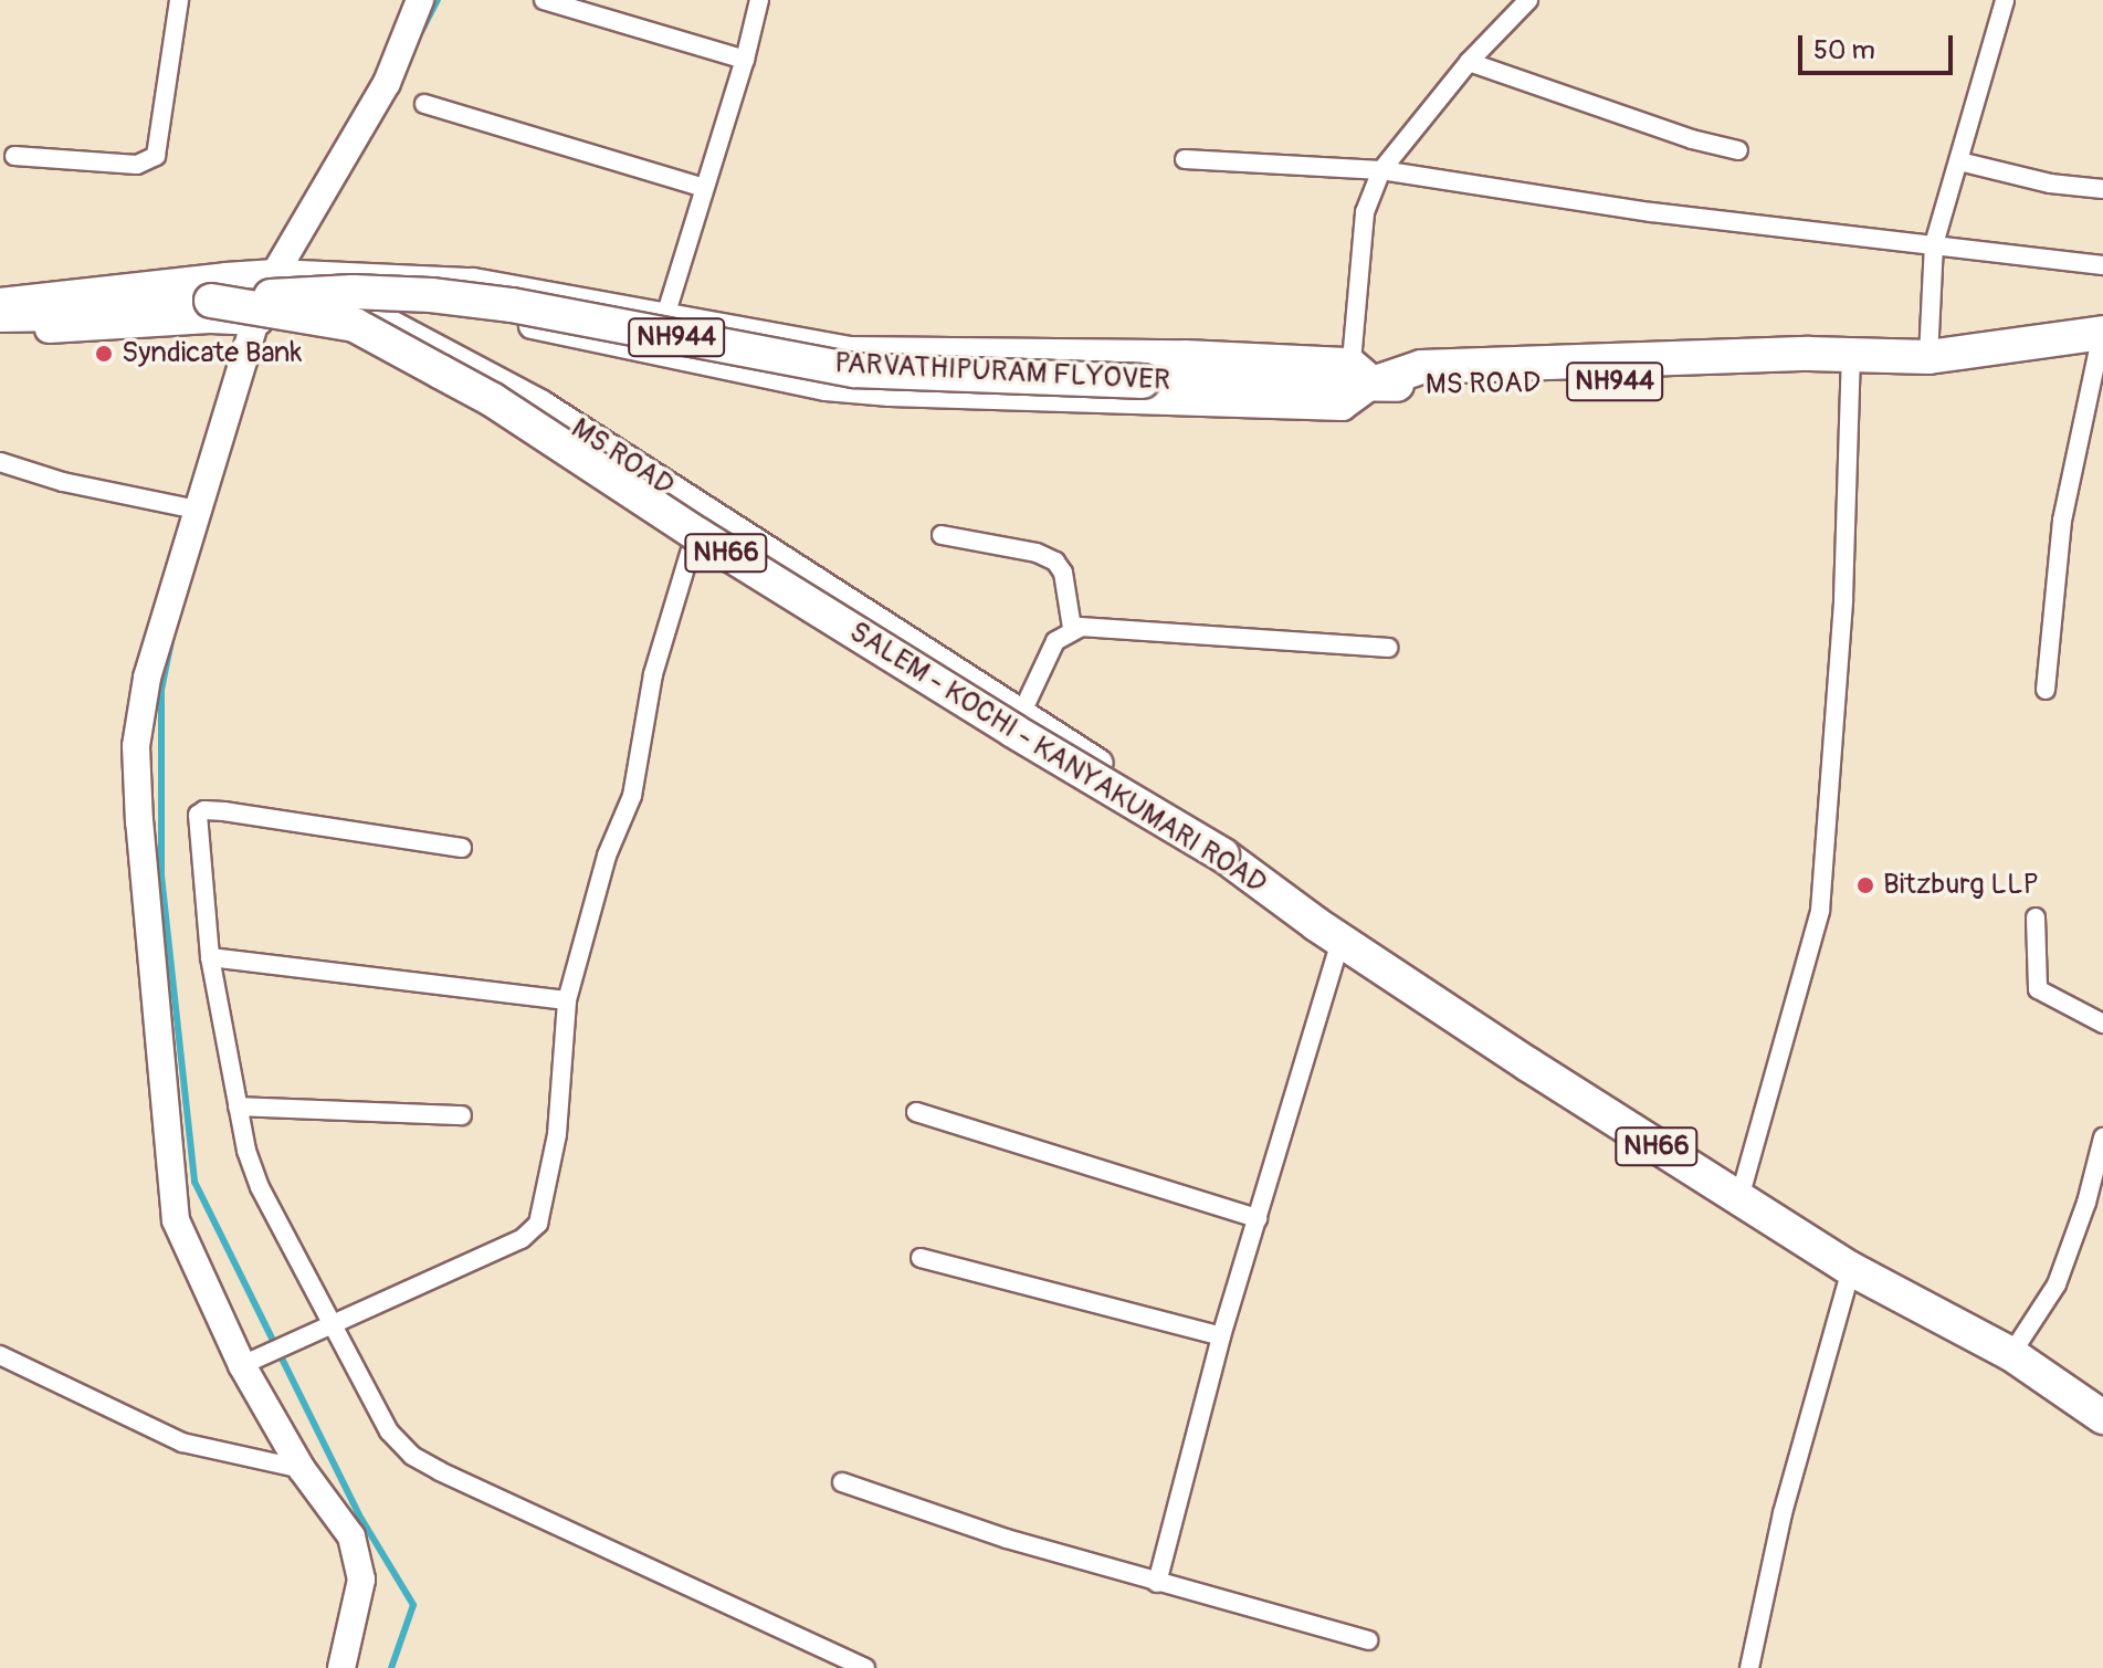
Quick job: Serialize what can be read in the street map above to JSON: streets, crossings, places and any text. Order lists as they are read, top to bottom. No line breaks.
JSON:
{"streets":{"highway":["NH944","PARVATHIPURAM FLYOVER","MS ROAD","NH66","SALEM - KOCHI - KANYAKUMARI ROAD"]},"crossings":[["PARVATHIPURAM FLYOVER","MS ROAD"],["PARVATHIPURAM FLYOVER","SALEM - KOCHI - KANYAKUMARI ROAD"],["MS ROAD","SALEM - KOCHI - KANYAKUMARI ROAD"]],"places":["Syndicate Bank","Bitzburg LLP"],"scale_bar":"50 m"}
